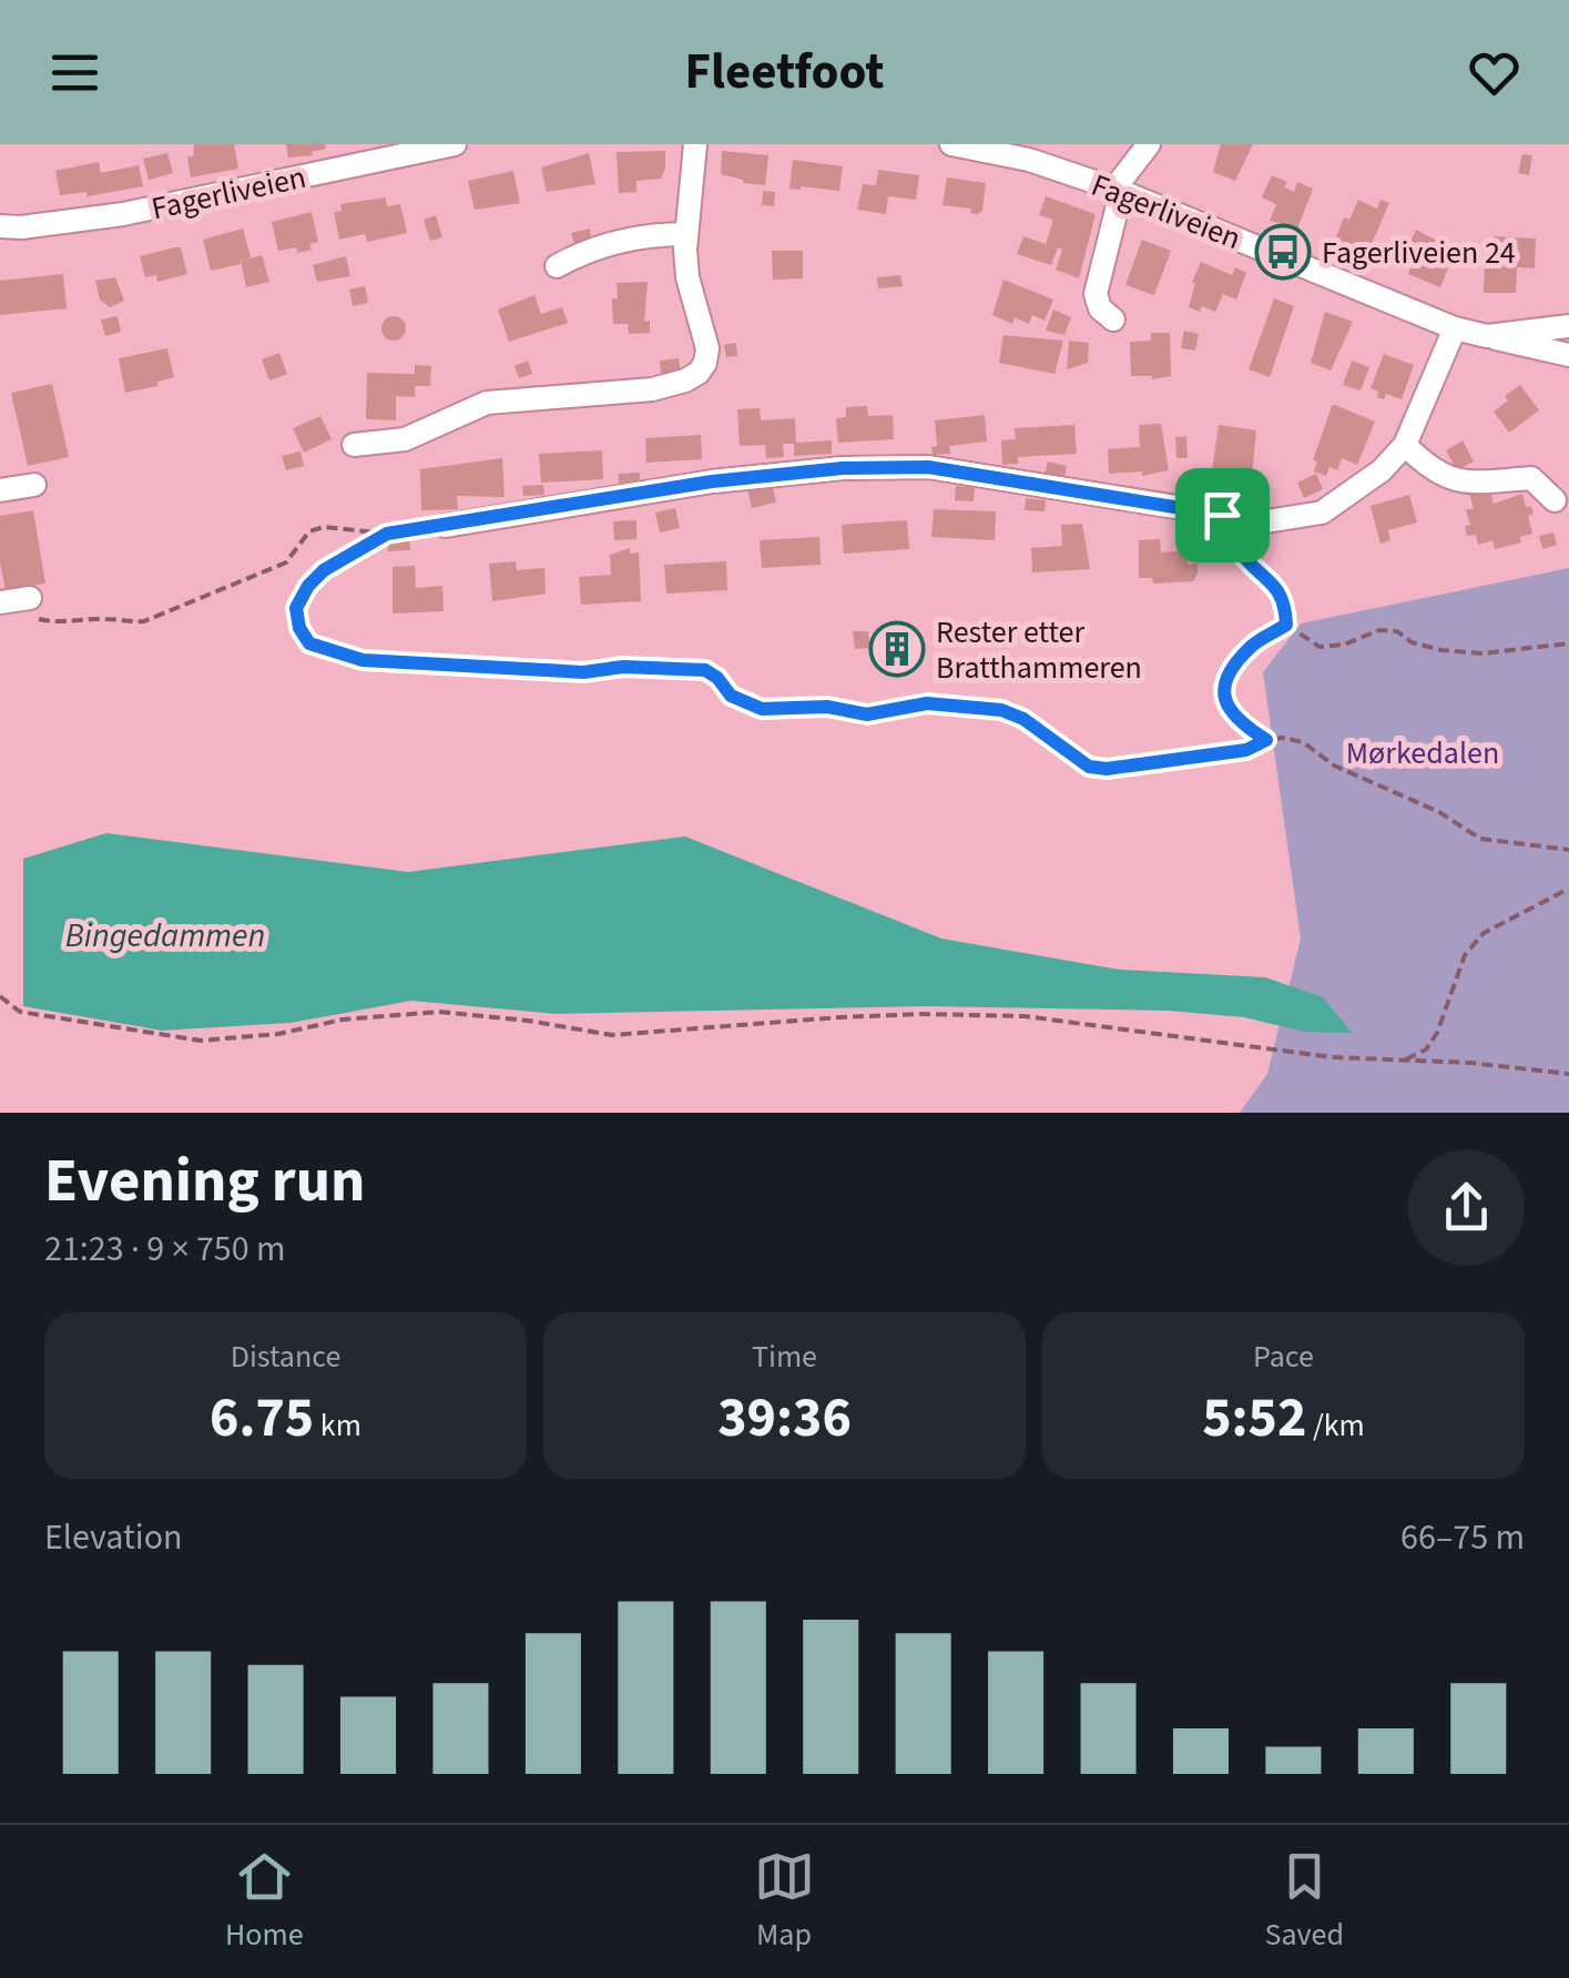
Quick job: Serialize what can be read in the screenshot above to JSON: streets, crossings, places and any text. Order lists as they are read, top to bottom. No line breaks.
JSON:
{"streets":{"street":["Fagerliveien"]},"water":["Bingedammen"],"parks":["Mørkedalen"],"places":{"bus stop":["Fagerliveien 24"],"building":["Rester etter Bratthammeren"]},"page":{"header":"Fleetfoot","heading":["Evening run","21:23 · 9 × 750 m"],"stats":[["Distance","6.75 km"],["Time","39:36"],["Pace","5:52 /km"]],"chart":["Elevation","66–75 m"],"tabs":["Home","Map","Saved"]}}
